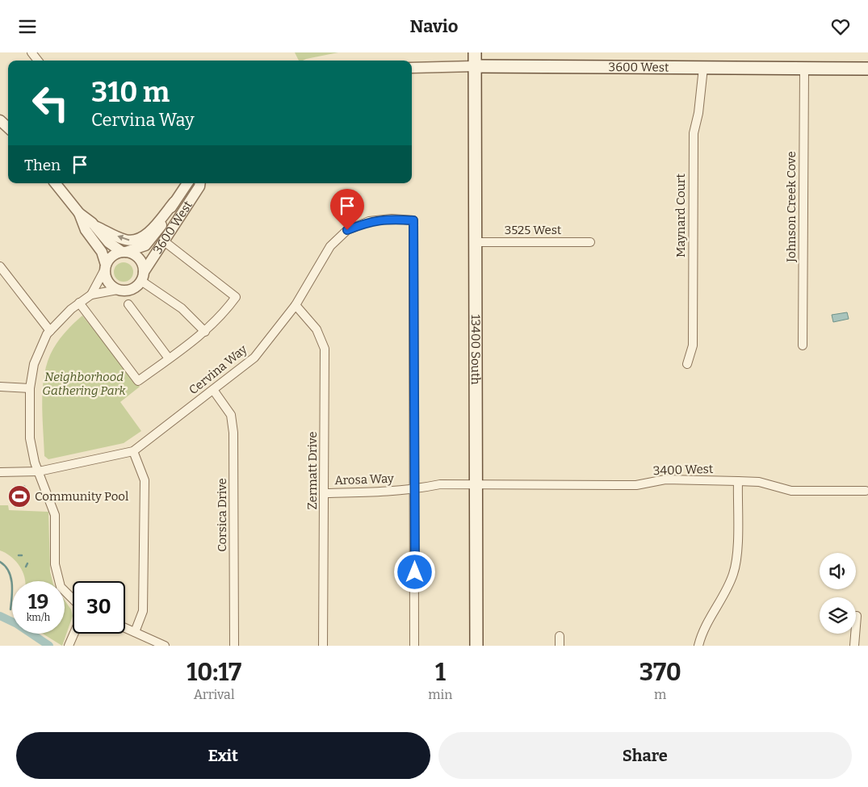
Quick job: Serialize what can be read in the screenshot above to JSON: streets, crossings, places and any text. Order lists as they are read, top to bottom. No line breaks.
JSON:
{"streets":{"main road":["3600 West","13400 South"],"street":["Johnson Creek Cove","Maynard Court","3525 West","Cervina Way","3400 West","Zermatt Drive","Arosa Way","Corsica Drive"]},"crossings":[["3600 West","Johnson Creek Cove"],["3600 West","Maynard Court"],["3600 West","13400 South"],["3525 West","13400 South"],["13400 South","3400 West"],["13400 South","Arosa Way"],["Cervina Way","Zermatt Drive"],["Cervina Way","Arosa Way"],["Cervina Way","Corsica Drive"],["3400 West","Arosa Way"],["Zermatt Drive","Arosa Way"]],"parks":["Neighborhood Gathering Park"],"places":{"sports":["Community Pool"]},"page":{"header":"Navio","turn":["310 m","Cervina Way"],"then":"Then","speed":"19 km/h","limit":"30","eta":["10:17","Arrival","1","min","370","m"],"buttons":["Exit","Share"]}}
